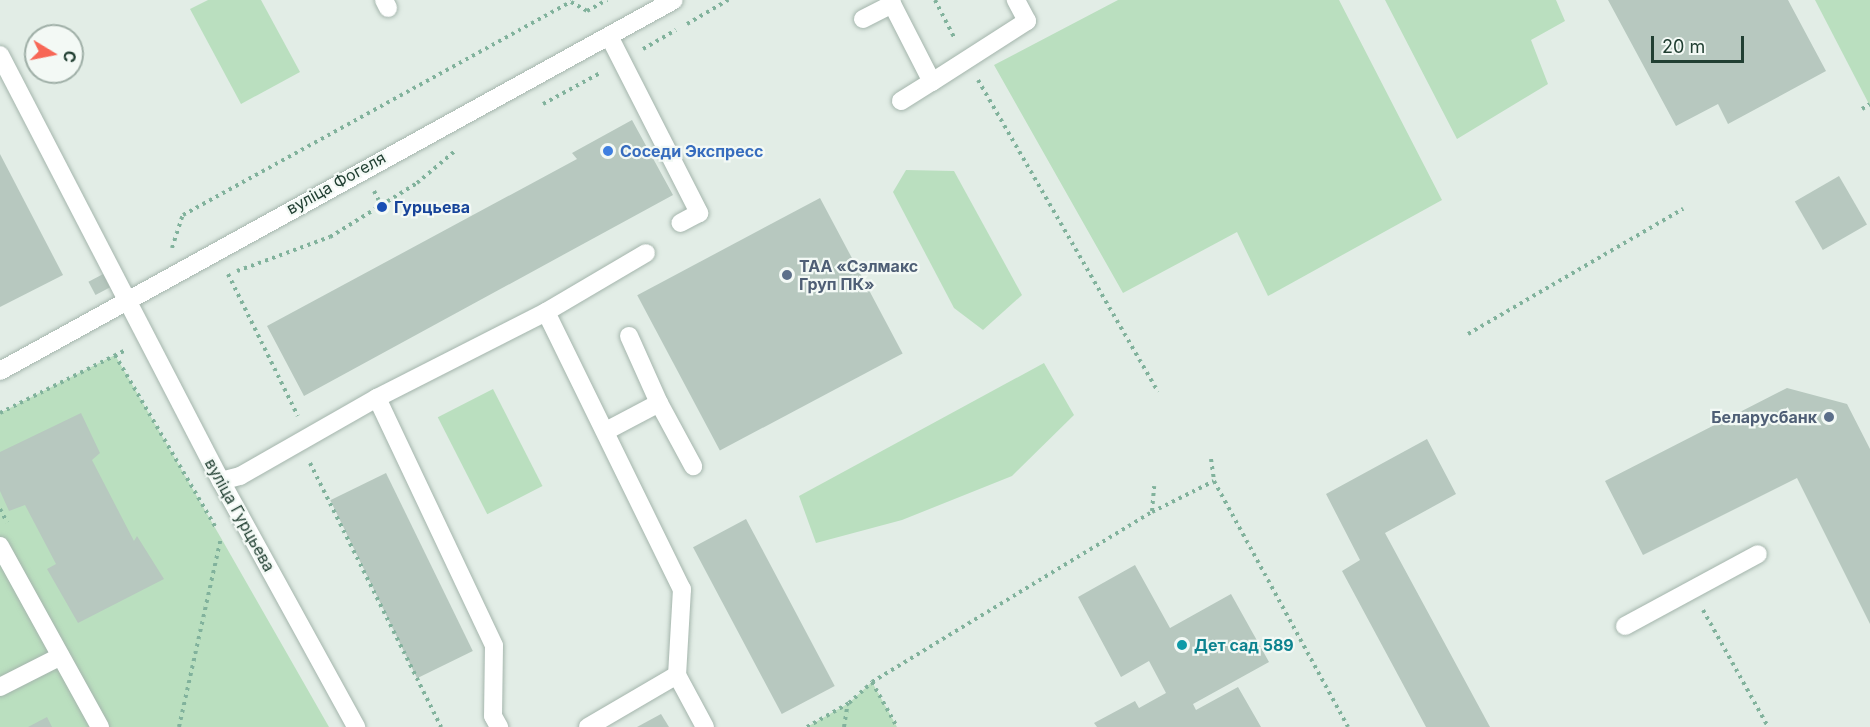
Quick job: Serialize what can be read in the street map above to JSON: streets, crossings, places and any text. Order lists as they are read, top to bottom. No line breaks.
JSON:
{"streets":{"street":["вуліца Фогеля","вуліца Гурцьева"]},"crossings":[["вуліца Фогеля","вуліца Гурцьева"]],"places":["Соседи Экспресс","Гурцьева","ТАА «Сэлмакс Груп ПК»","Беларусбанк","Дет сад 589"],"scale_bar":"20 m","north":"right"}
